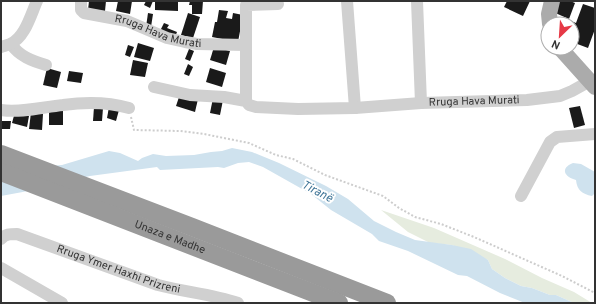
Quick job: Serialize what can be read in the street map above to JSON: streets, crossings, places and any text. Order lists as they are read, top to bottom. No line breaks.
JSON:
{"streets":{"highway":["Unaza e Madhe"],"street":["Rruga Hava Murati","Rruga Ymer Haxhi Prizreni"]},"water":["Tiranë"],"north":"bottom left"}
